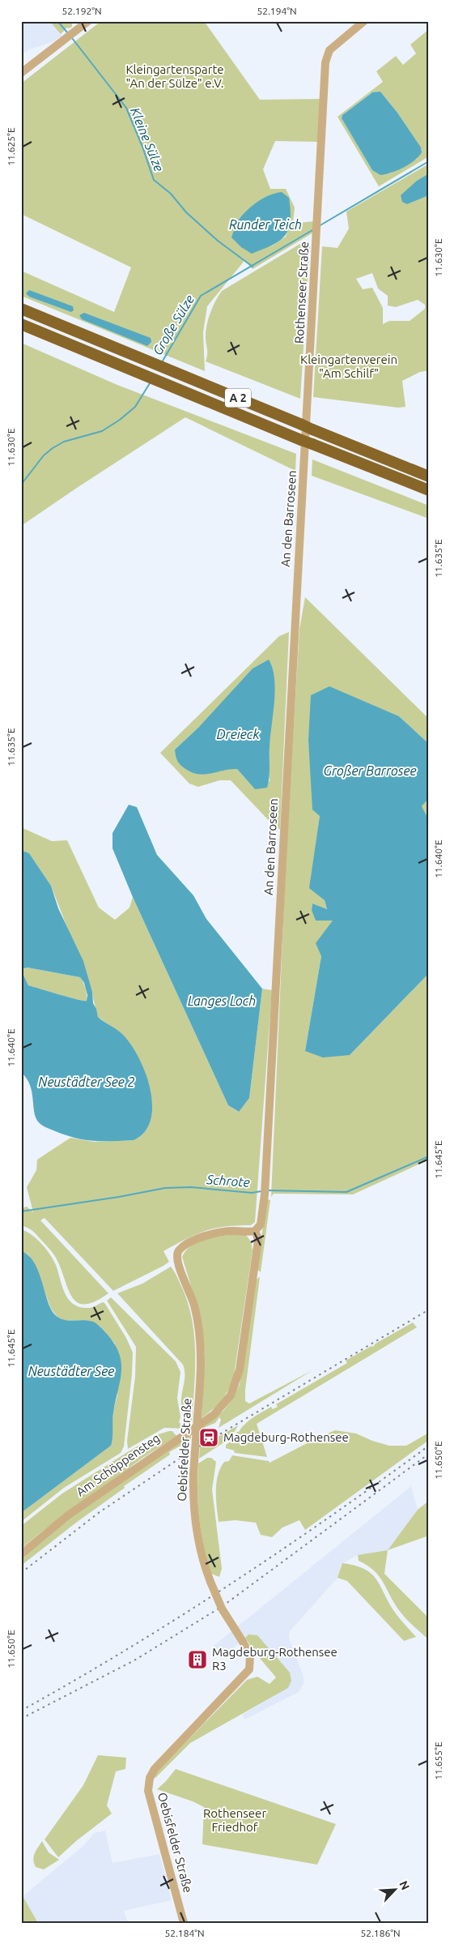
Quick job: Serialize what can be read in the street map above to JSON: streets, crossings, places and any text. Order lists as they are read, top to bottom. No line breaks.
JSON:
{"streets":{"highway":["A 2"],"street":["Rothenseer Straße","An den Barroseen","Oebisfelder Straße","Am Schöppensteg"]},"crossings":[["Rothenseer Straße","An den Barroseen"],["An den Barroseen","Oebisfelder Straße"],["An den Barroseen","Am Schöppensteg"],["Oebisfelder Straße","Am Schöppensteg"]],"water":["Kleine Sülze","Runder Teich","Große Sülze","Dreieck","Großer Barrosee","Langes Loch","Neustädter See 2","Schrote","Neustädter See"],"parks":["Kleingartensparte \"An der Sülze\" e.V.","Kleingartenverein \"Am Schilf\"","Rothenseer Friedhof"],"places":{"station":["Magdeburg-Rothensee"],"building":["Magdeburg-Rothensee R3"]},"north":"top right","coordinates":["52.192°N","52.194°N","11.625°E","11.630°E","11.635°E","11.640°E","11.645°E","11.650°E","11.655°E","52.184°N","52.186°N"]}
